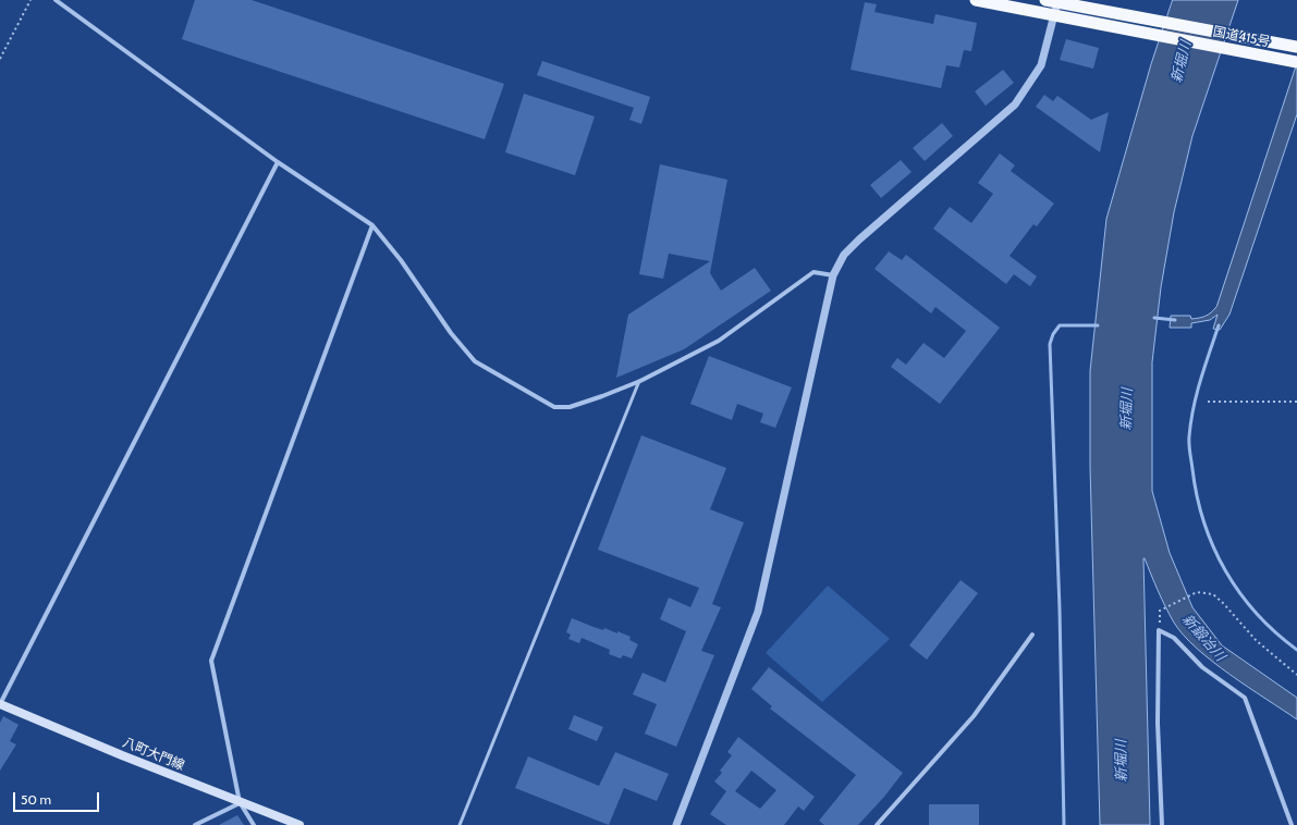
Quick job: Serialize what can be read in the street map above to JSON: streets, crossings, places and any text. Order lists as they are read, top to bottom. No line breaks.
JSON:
{"streets":{"highway":["国道415号"],"main road":["八町大門線"]},"water":["新堀川","新鍛冶川"],"scale_bar":"50 m"}
